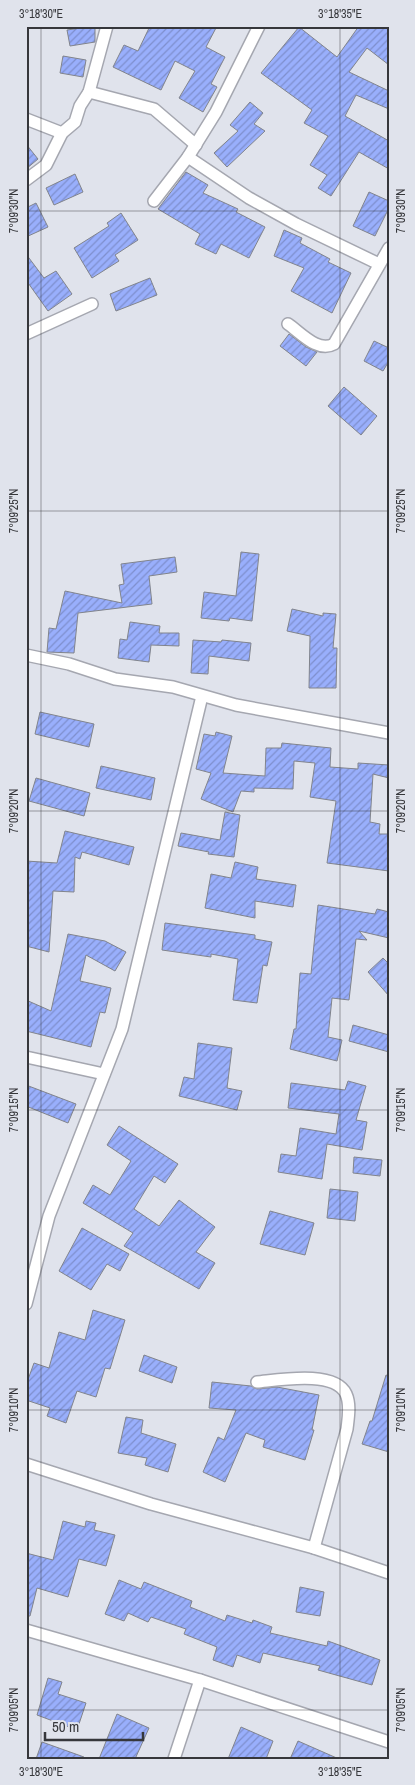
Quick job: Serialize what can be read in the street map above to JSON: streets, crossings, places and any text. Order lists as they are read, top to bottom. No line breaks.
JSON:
{"scale_bar":"50 m","coordinates":["3°18'30\"E","3°18'35\"E","7°09'30\"N","7°09'25\"N","7°09'20\"N","7°09'15\"N","7°09'10\"N","7°09'05\"N"]}
